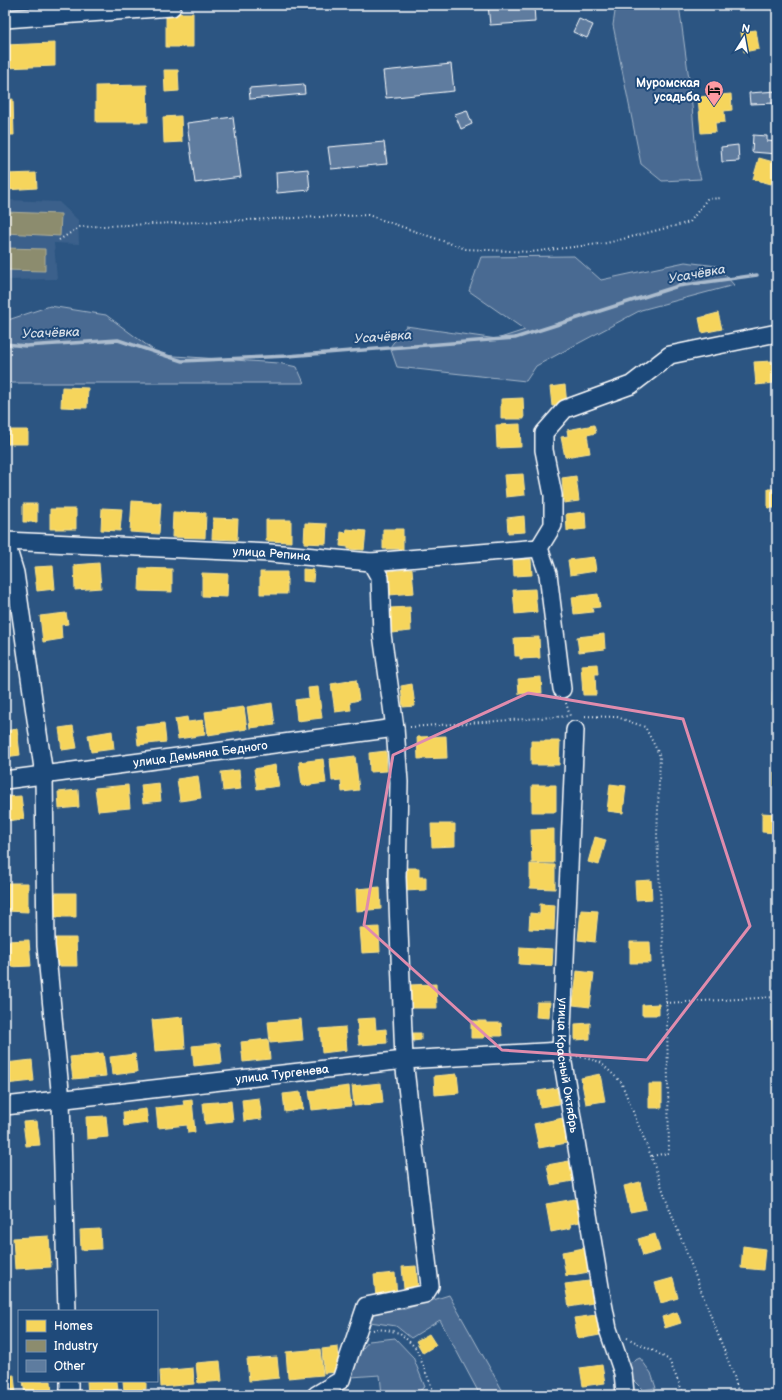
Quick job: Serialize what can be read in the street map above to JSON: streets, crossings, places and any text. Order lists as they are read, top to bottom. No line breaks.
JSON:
{"streets":{"street":["улица Репина","улица Демьяна Бедного","улица Красный Октябрь","улица Тургенева"]},"crossings":[["улица Красный Октябрь","улица Тургенева"]],"water":["Усачёвка"],"places":{"hotel":["Муромская усадьба"]},"legend":["Homes","Industry","Other"],"north":"top"}
